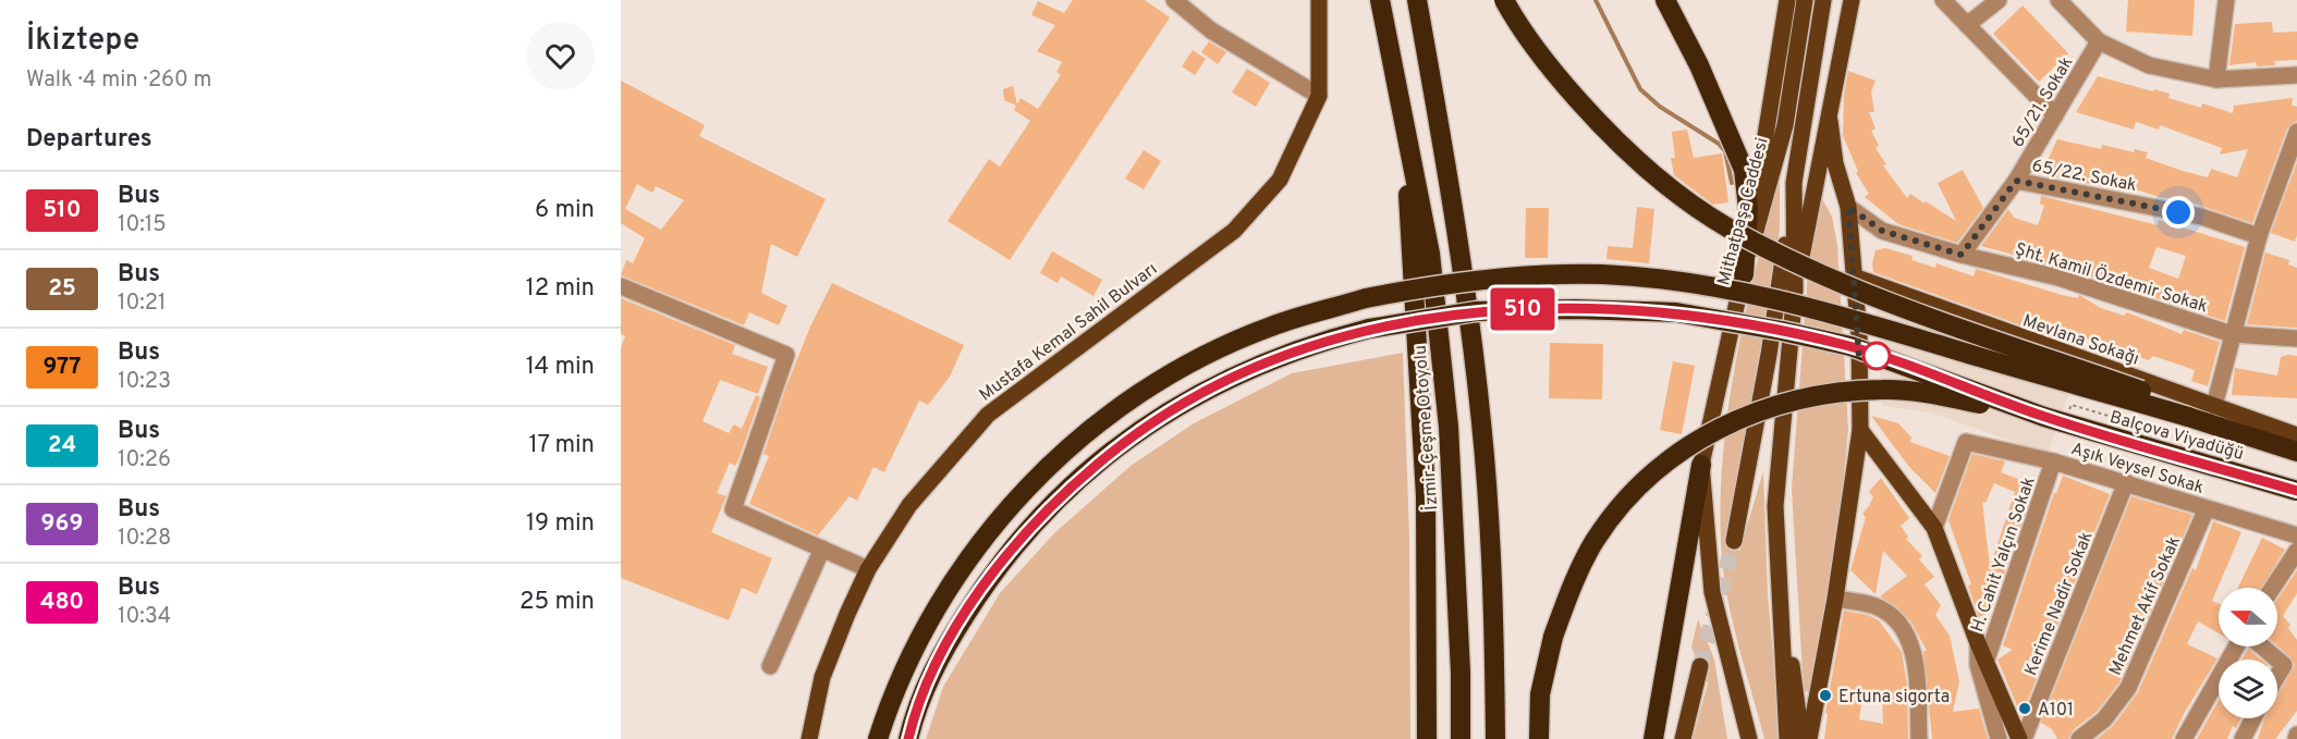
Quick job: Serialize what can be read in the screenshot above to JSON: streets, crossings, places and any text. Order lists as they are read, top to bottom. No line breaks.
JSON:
{"streets":{"highway":["İzmir-Çeşme Otoyolu","Balçova Viyadüğü"],"main road":["Mithatpaşa Caddesi","Mustafa Kemal Sahil Bulvarı","Mevlana Sokağı"],"street":["65/21. Sokak","65/22. Sokak","Şht. Kamil Özdemir Sokak","Aşık Veysel Sokak","H. Cahit Yalçın Sokak","Kerime Nadir Sokak","Mehmet Akif Sokak"]},"crossings":[["65/21. Sokak","65/22. Sokak"],["65/21. Sokak","Şht. Kamil Özdemir Sokak"],["Aşık Veysel Sokak","H. Cahit Yalçın Sokak"],["Aşık Veysel Sokak","Kerime Nadir Sokak"],["Aşık Veysel Sokak","Mehmet Akif Sokak"]],"places":["Ertuna sigorta","A101"],"lines":["bus line 510"],"north":"left","page":{"heading":[["İkiztepe","Walk · 4 min · 260 m"],"Departures"],"on_map":"510","list":[{"mark":"510","name":"Bus","note":"10:15","value":"6 min"},{"mark":"25","name":"Bus","note":"10:21","value":"12 min"},{"mark":"977","name":"Bus","note":"10:23","value":"14 min"},{"mark":"24","name":"Bus","note":"10:26","value":"17 min"},{"mark":"969","name":"Bus","note":"10:28","value":"19 min"},{"mark":"480","name":"Bus","note":"10:34","value":"25 min"}]}}
